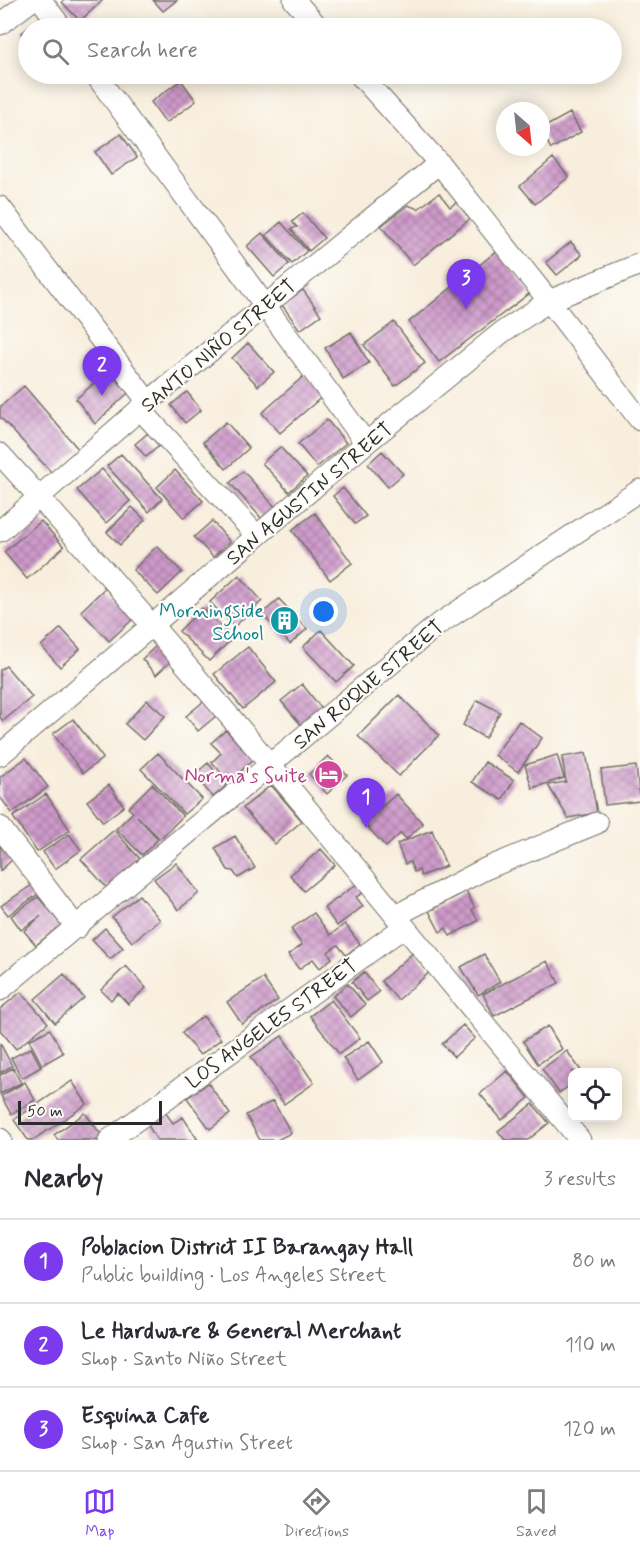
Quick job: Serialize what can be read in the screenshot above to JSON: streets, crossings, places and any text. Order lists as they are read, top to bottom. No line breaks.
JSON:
{"streets":{"street":["SANTO NIÑO STREET","SAN AGUSTIN STREET","SAN ROQUE STREET","LOS ANGELES STREET"]},"places":{"building":["Morningside School"],"hotel":["Norma's Suite"]},"scale_bar":"50 m","north":"bottom right","page":{"search":"Search here","pins":["3","2","1"],"scale":"50 m","heading":["Nearby","3 results"],"list":[{"mark":"1","name":"Poblacion District II Barangay Hall","note":"Public building · Los Angeles Street","value":"80 m"},{"mark":"2","name":"Le Hardware & General Merchant","note":"Shop · Santo Niño Street","value":"110 m"},{"mark":"3","name":"Esquina Cafe","note":"Shop · San Agustin Street","value":"120 m"}],"nav":["Map","Directions","Saved"]}}
